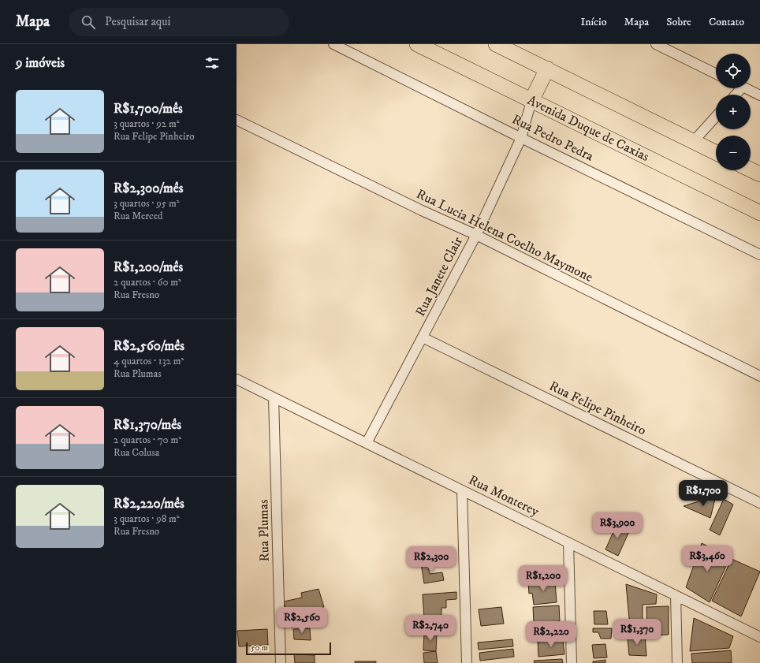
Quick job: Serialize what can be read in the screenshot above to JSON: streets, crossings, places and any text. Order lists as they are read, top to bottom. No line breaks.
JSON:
{"streets":{"main road":["Avenida Duque de Caxias"],"street":["Rua Pedro Pedra","Rua Lucia Helena Coelho Maymone","Rua Janete Clair","Rua Felipe Pinheiro","Rua Monterey","Rua Plumas"]},"crossings":[["Avenida Duque de Caxias","Rua Janete Clair"],["Rua Pedro Pedra","Rua Janete Clair"],["Rua Lucia Helena Coelho Maymone","Rua Janete Clair"],["Rua Janete Clair","Rua Felipe Pinheiro"],["Rua Janete Clair","Rua Monterey"],["Rua Monterey","Rua Plumas"]],"scale_bar":"50 m","page":{"header":"Mapa","search":"Pesquisar aqui","nav":["Início","Mapa","Sobre","Contato"],"heading":"9 imóveis","map_buttons":["+","−"],"list":[{"name":"R$1,700/mês","note":"3 quartos · 92 m² · Rua Felipe Pinheiro"},{"name":"R$2,300/mês","note":"3 quartos · 95 m² · Rua Merced"},{"name":"R$1,200/mês","note":"2 quartos · 60 m² · Rua Fresno"},{"name":"R$2,560/mês","note":"4 quartos · 132 m² · Rua Plumas"},{"name":"R$1,370/mês","note":"2 quartos · 70 m² · Rua Colusa"},{"name":"R$2,220/mês","note":"3 quartos · 98 m² · Rua Fresno"}],"price":["R$1,700","R$3,900","R$3,460","R$2,300","R$1,200","R$2,560","R$2,740","R$1,370","R$2,220"],"scale":"50 m"}}
